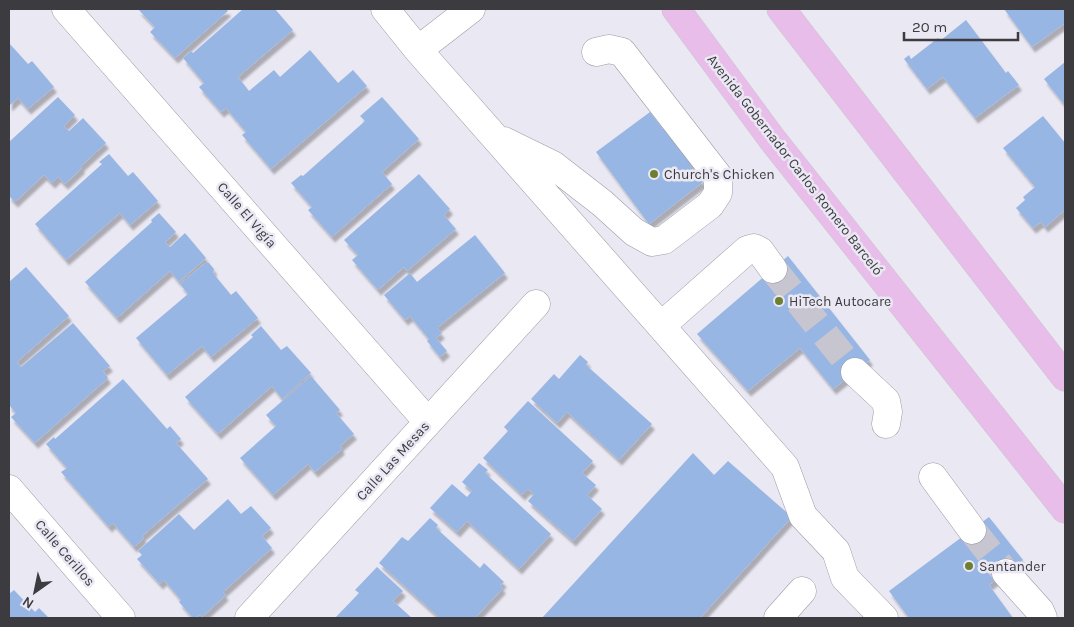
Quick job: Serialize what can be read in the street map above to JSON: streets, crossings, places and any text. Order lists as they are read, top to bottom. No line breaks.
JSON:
{"streets":{"main road":["Avenida Gobernador Carlos Romero Barceló"],"street":["Calle El Vigía","Calle Las Mesas","Calle Cerillos"]},"crossings":[["Calle El Vigía","Calle Las Mesas"]],"places":["Church's Chicken","HiTech Autocare","Santander"],"scale_bar":"20 m","north":"bottom left"}
